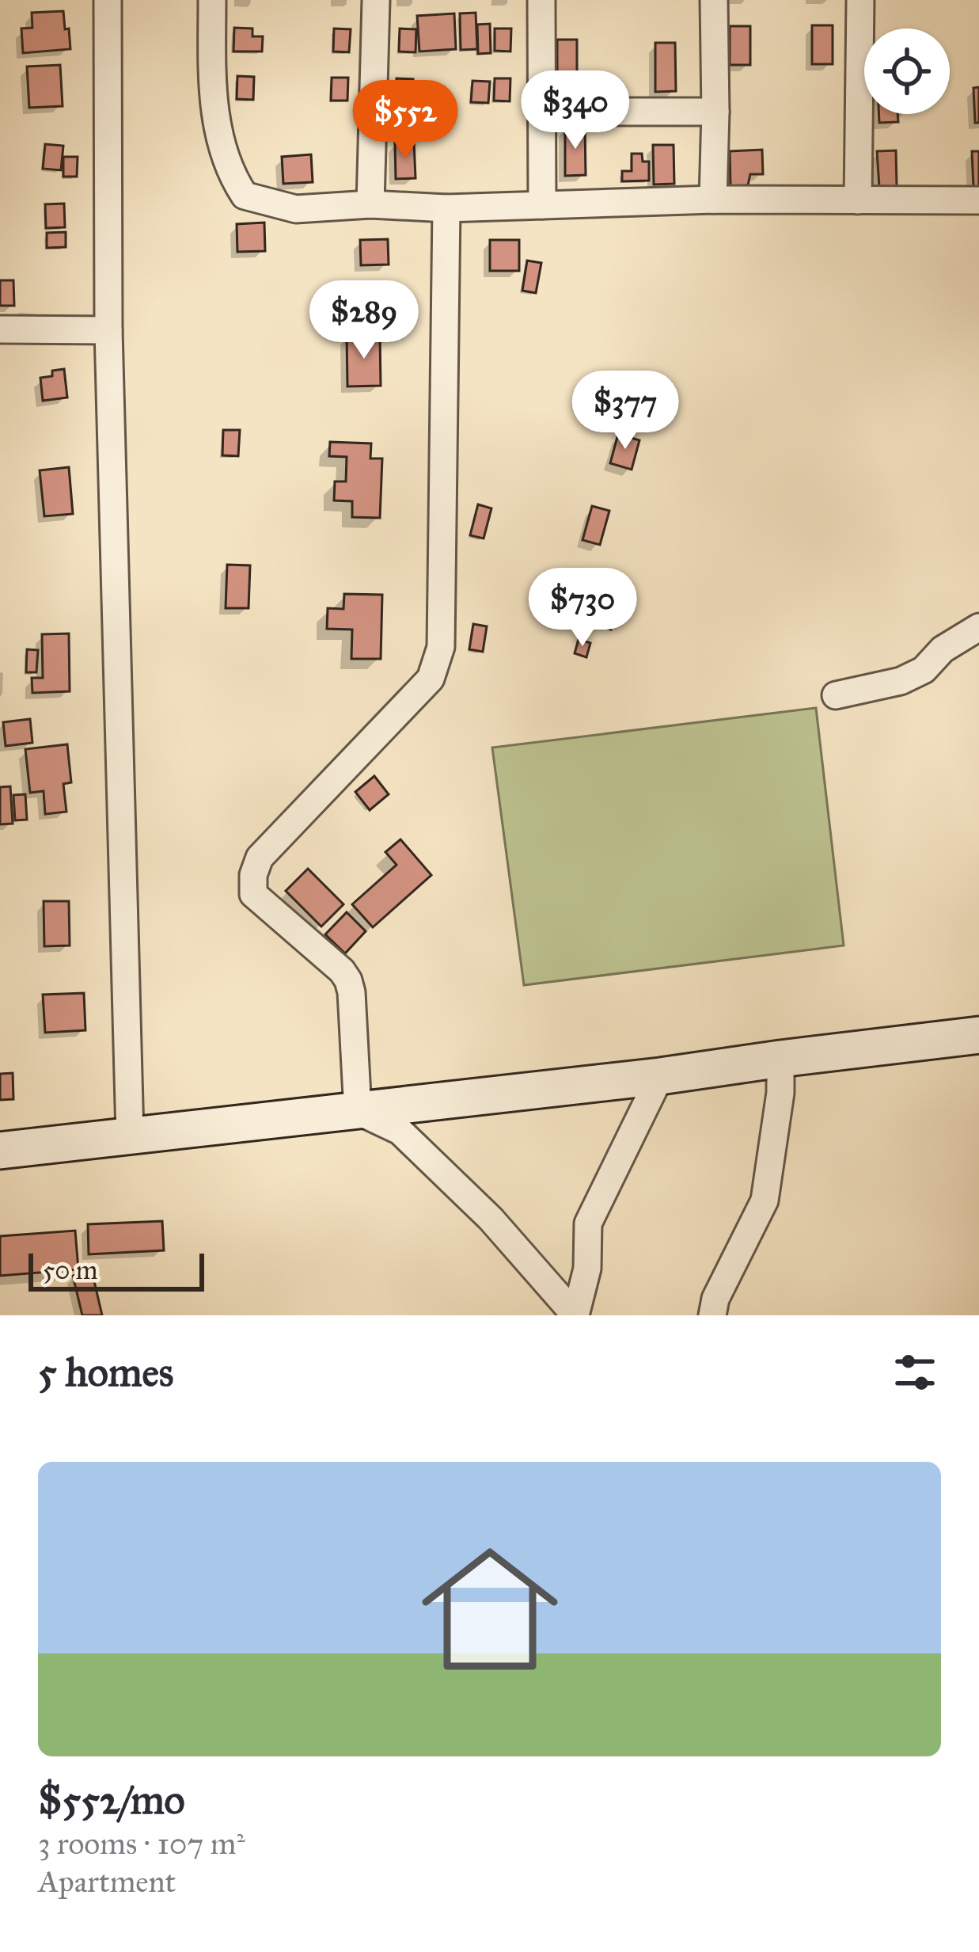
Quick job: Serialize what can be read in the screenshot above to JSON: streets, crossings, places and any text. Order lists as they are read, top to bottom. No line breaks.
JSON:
{"scale_bar":"50 m","page":{"price":["$340","$552","$289","$377","$730"],"scale":"50 m","heading":"5 homes","list":[{"name":"$552/mo","note":"3 rooms · 107 m² · Apartment"}]}}
